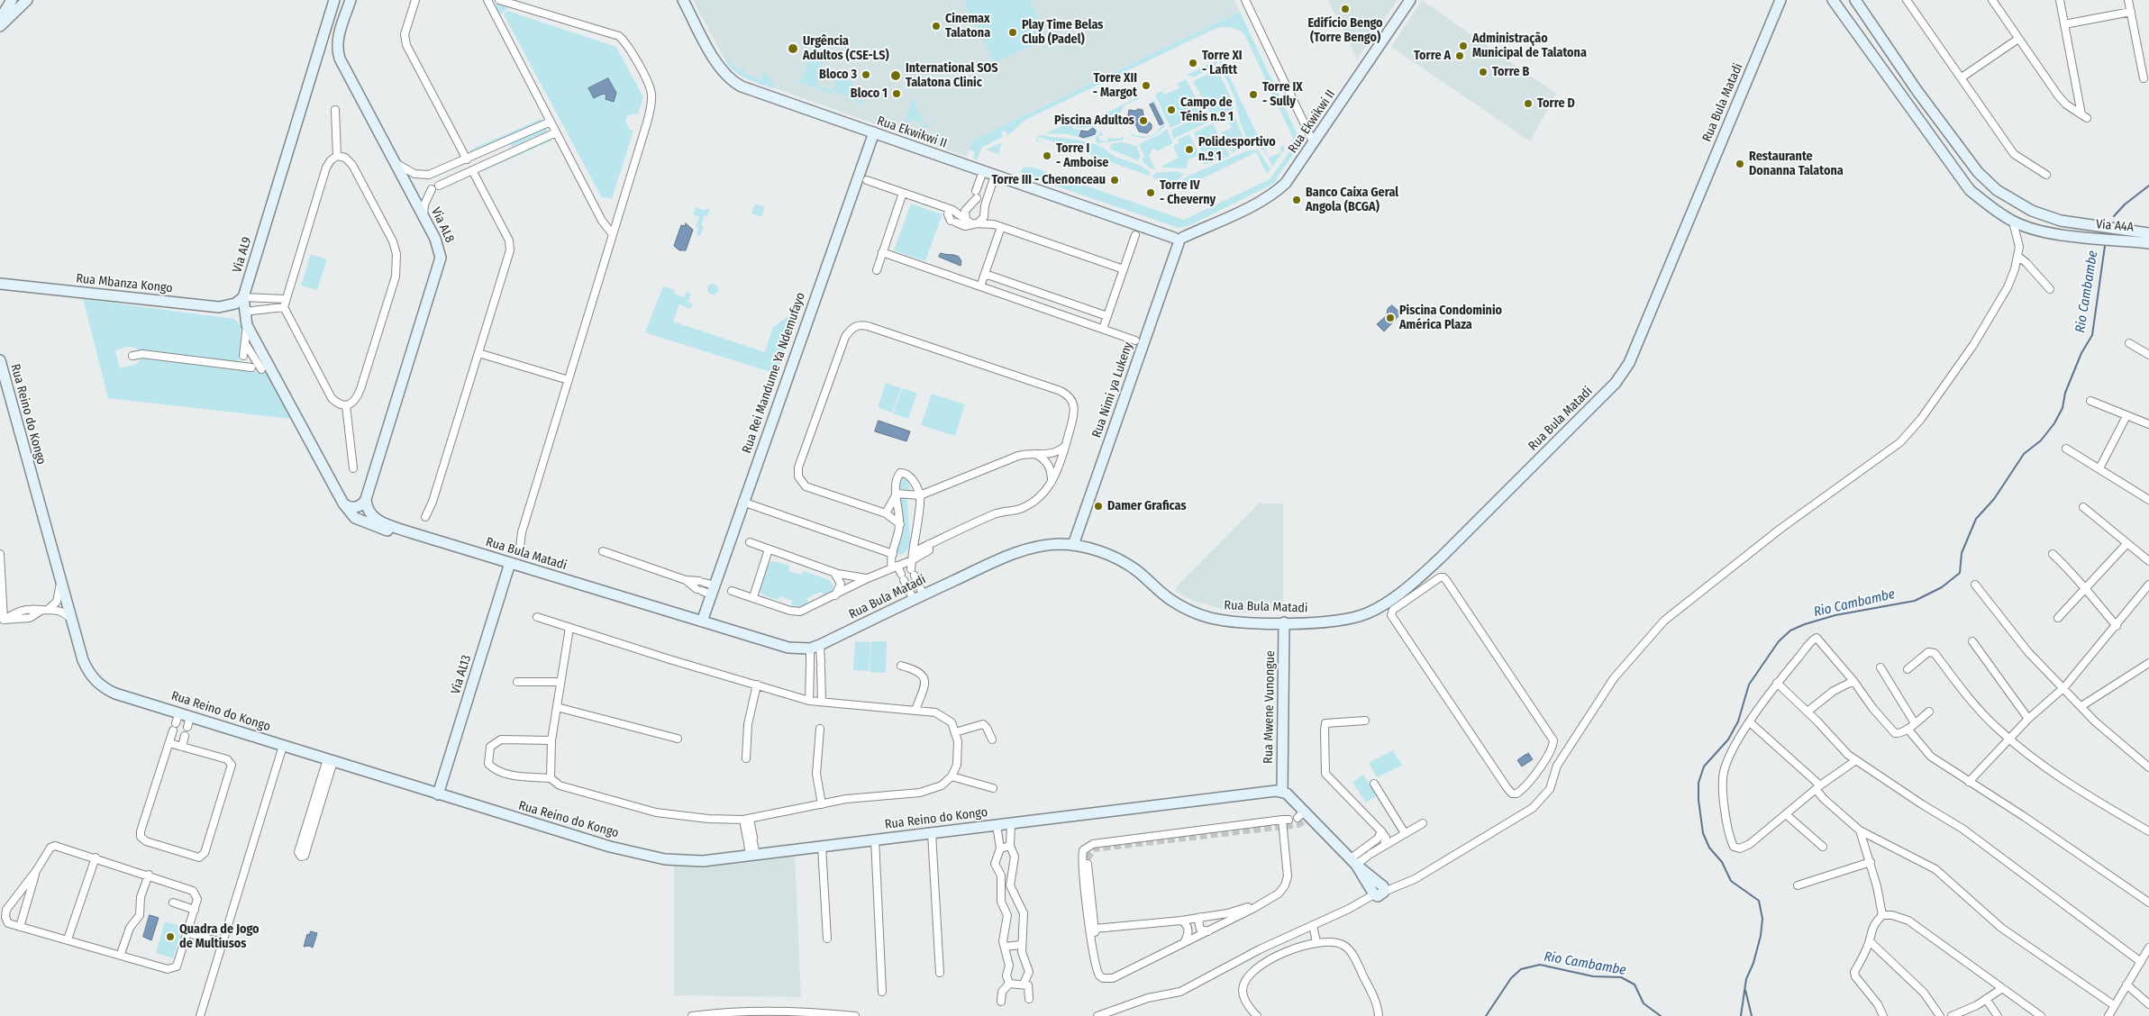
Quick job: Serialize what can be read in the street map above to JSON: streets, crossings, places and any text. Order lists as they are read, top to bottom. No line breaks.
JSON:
{"streets":{"street":["Rua Bula Matadi","Rua Ekwikwi II","Via AL8","Via A4A","Via AL9","Rua Mbanza Kongo","Rua Rei Mandume Ya Ndemufayo","Rua Nimi ya Lukeny","Rua Reino do Kongo","Via AL13","Rua Mwene Vunongue"]},"crossings":[["Rua Bula Matadi","Via AL8"],["Rua Bula Matadi","Via AL9"],["Rua Bula Matadi","Rua Rei Mandume Ya Ndemufayo"],["Rua Bula Matadi","Rua Nimi ya Lukeny"],["Rua Bula Matadi","Via AL13"],["Rua Bula Matadi","Rua Mwene Vunongue"],["Rua Ekwikwi II","Rua Rei Mandume Ya Ndemufayo"],["Rua Ekwikwi II","Rua Nimi ya Lukeny"],["Via AL9","Rua Mbanza Kongo"],["Rua Reino do Kongo","Via AL13"],["Rua Reino do Kongo","Rua Mwene Vunongue"]],"water":["Rio Cambambe"],"places":["Edifício Bengo (Torre Bengo)","Cinemax Talatona","Play Time Belas Club (Padel)","Administração Municipal de Talatona","Urgência Adultos (CSE-LS)","Torre A","Torre XI - Lafitt","Torre B","Bloco 3","International SOS Talatona Clinic","Torre XII - Margot","Bloco 1","Torre IX - Sully","Torre D","Campo de Ténis n.º 1","Piscina Adultos","Polidesportivo n.º 1","Torre I - Amboise","Restaurante Donanna Talatona","Torre III - Chenonceau","Torre IV - Cheverny","Banco Caixa Geral Angola (BCGA)","Piscina Condominio América Plaza","Damer Graficas","Quadra de Jogo de Multiusos"]}
